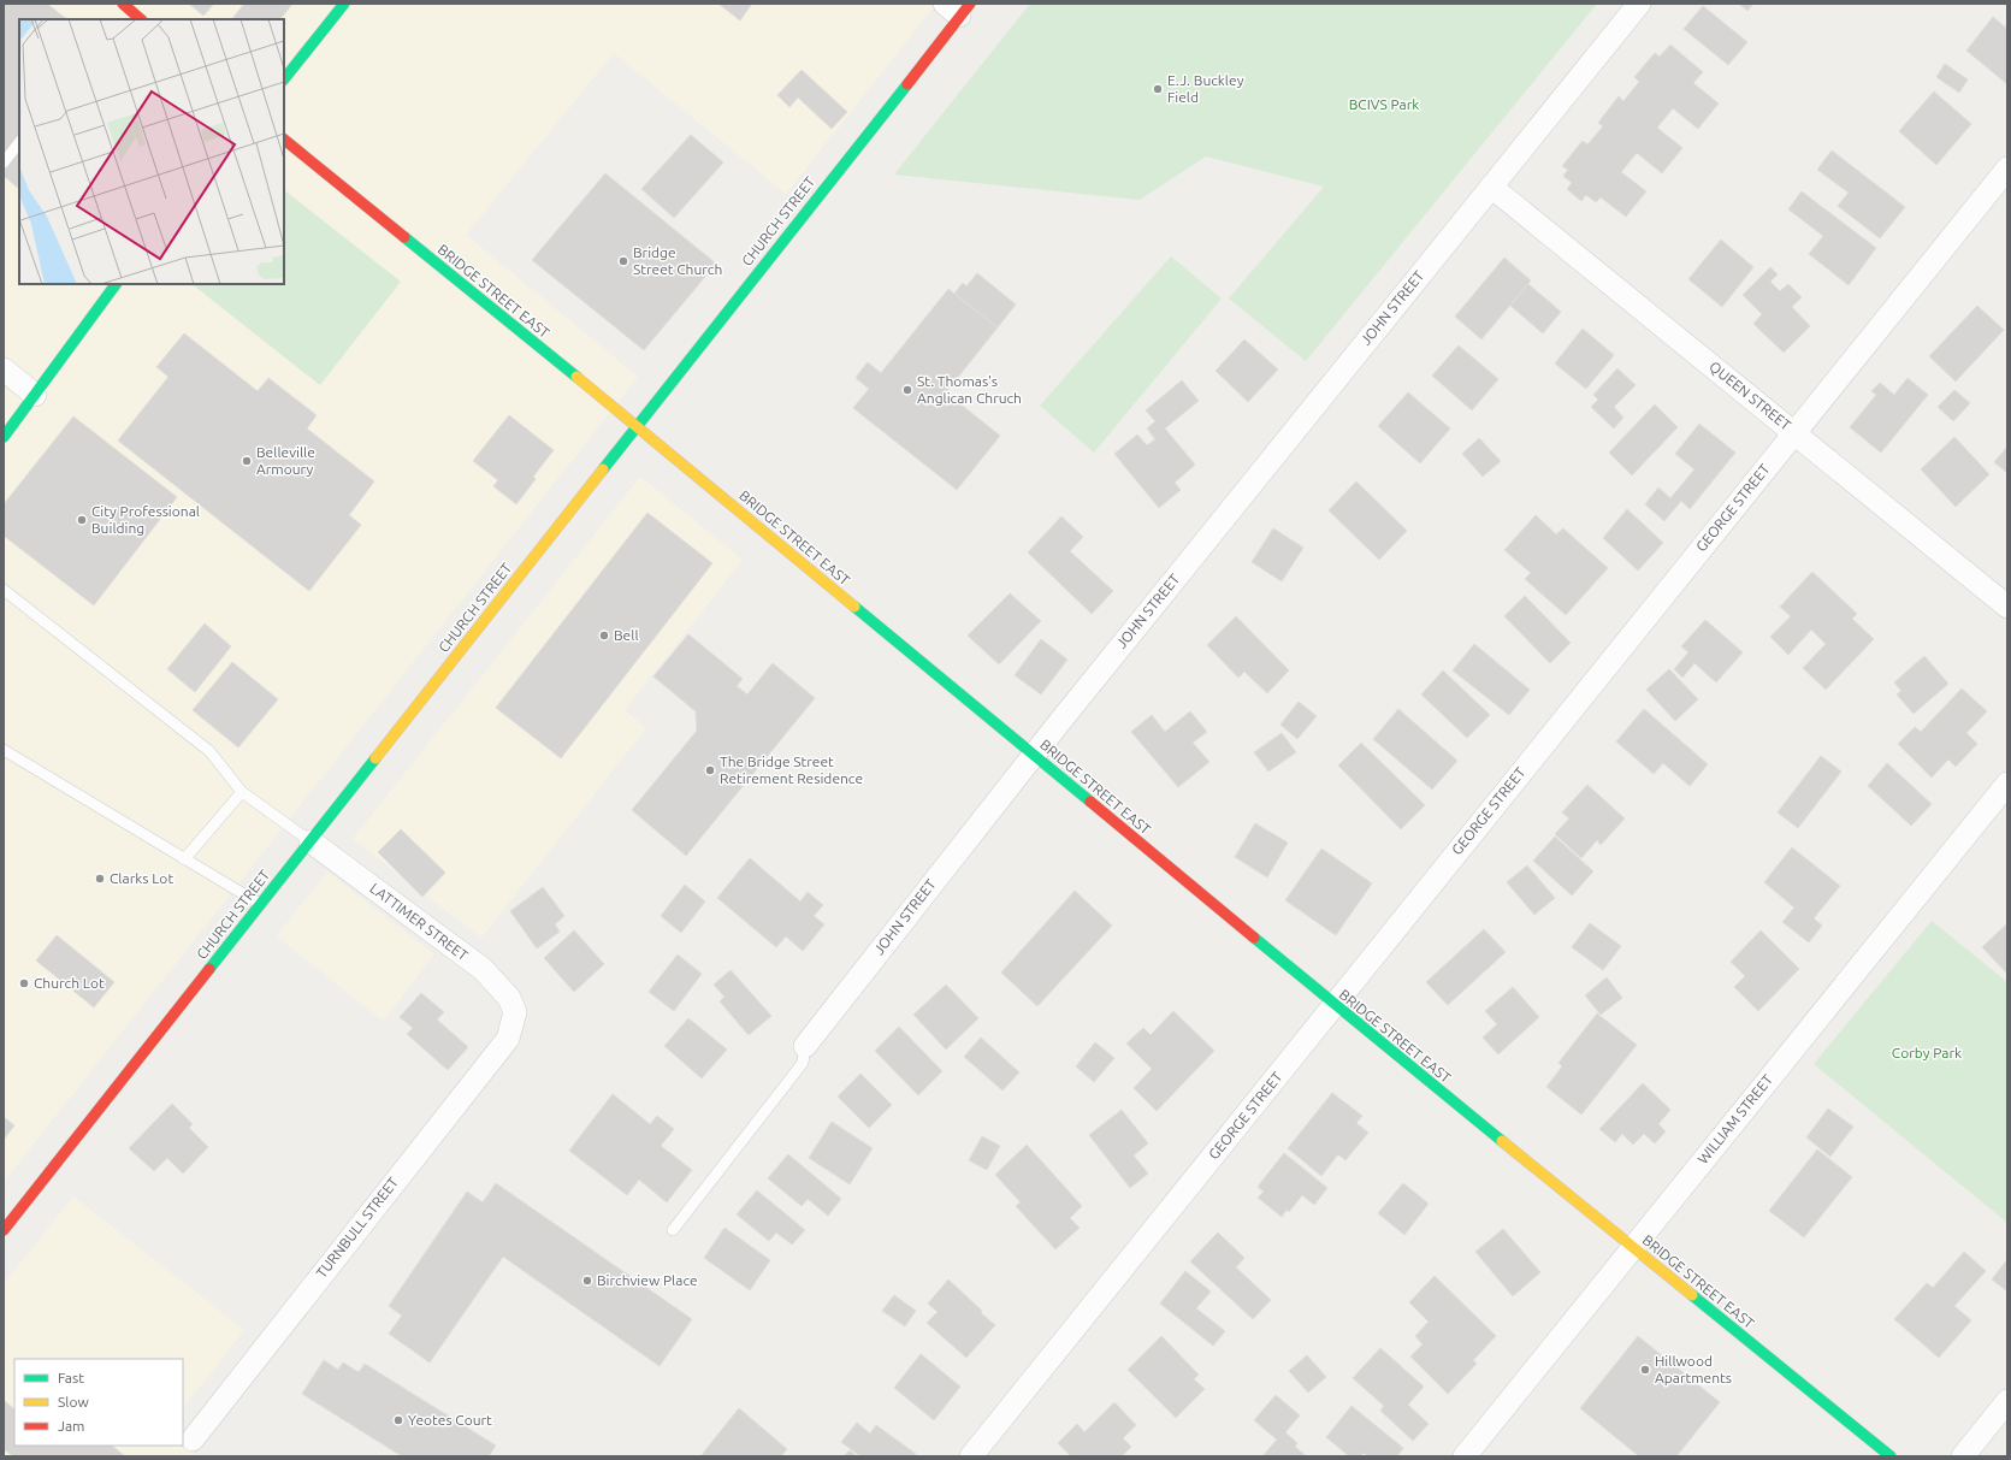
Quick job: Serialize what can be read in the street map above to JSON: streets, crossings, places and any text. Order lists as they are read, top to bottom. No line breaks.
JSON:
{"streets":{"street":["CHURCH STREET","BRIDGE STREET EAST","JOHN STREET","QUEEN STREET","GEORGE STREET","LATTIMER STREET","WILLIAM STREET","TURNBULL STREET"]},"crossings":[["CHURCH STREET","BRIDGE STREET EAST"],["CHURCH STREET","LATTIMER STREET"],["BRIDGE STREET EAST","JOHN STREET"],["BRIDGE STREET EAST","GEORGE STREET"],["BRIDGE STREET EAST","WILLIAM STREET"],["JOHN STREET","QUEEN STREET"],["QUEEN STREET","GEORGE STREET"],["LATTIMER STREET","TURNBULL STREET"]],"parks":["BCIVS Park","Corby Park"],"places":["E.J. Buckley Field","Bridge Street Church","St. Thomas's Anglican Chruch","Belleville Armoury","City Professional Building","Bell","The Bridge Street Retirement Residence","Clarks Lot","Church Lot","Birchview Place","Hillwood Apartments","Yeotes Court"],"legend":["Fast","Slow","Jam"]}
